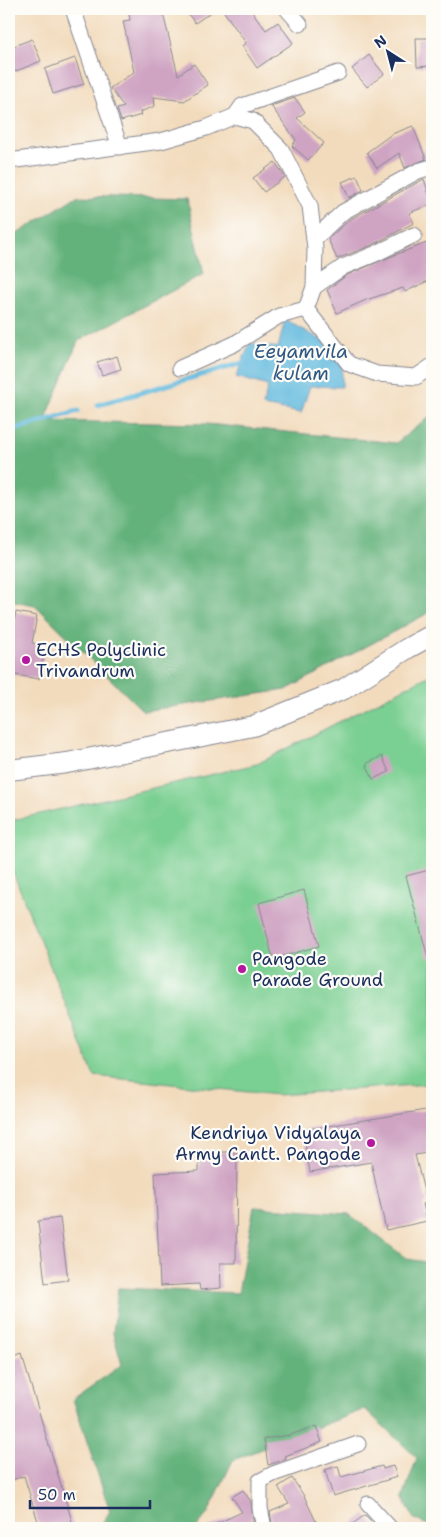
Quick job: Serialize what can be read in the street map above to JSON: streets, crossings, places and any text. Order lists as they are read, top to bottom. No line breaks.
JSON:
{"water":["Eeyamvila kulam"],"places":["ECHS Polyclinic Trivandrum","Pangode Parade Ground","Kendriya Vidyalaya Army Cantt. Pangode"],"scale_bar":"50 m","north":"top left"}
